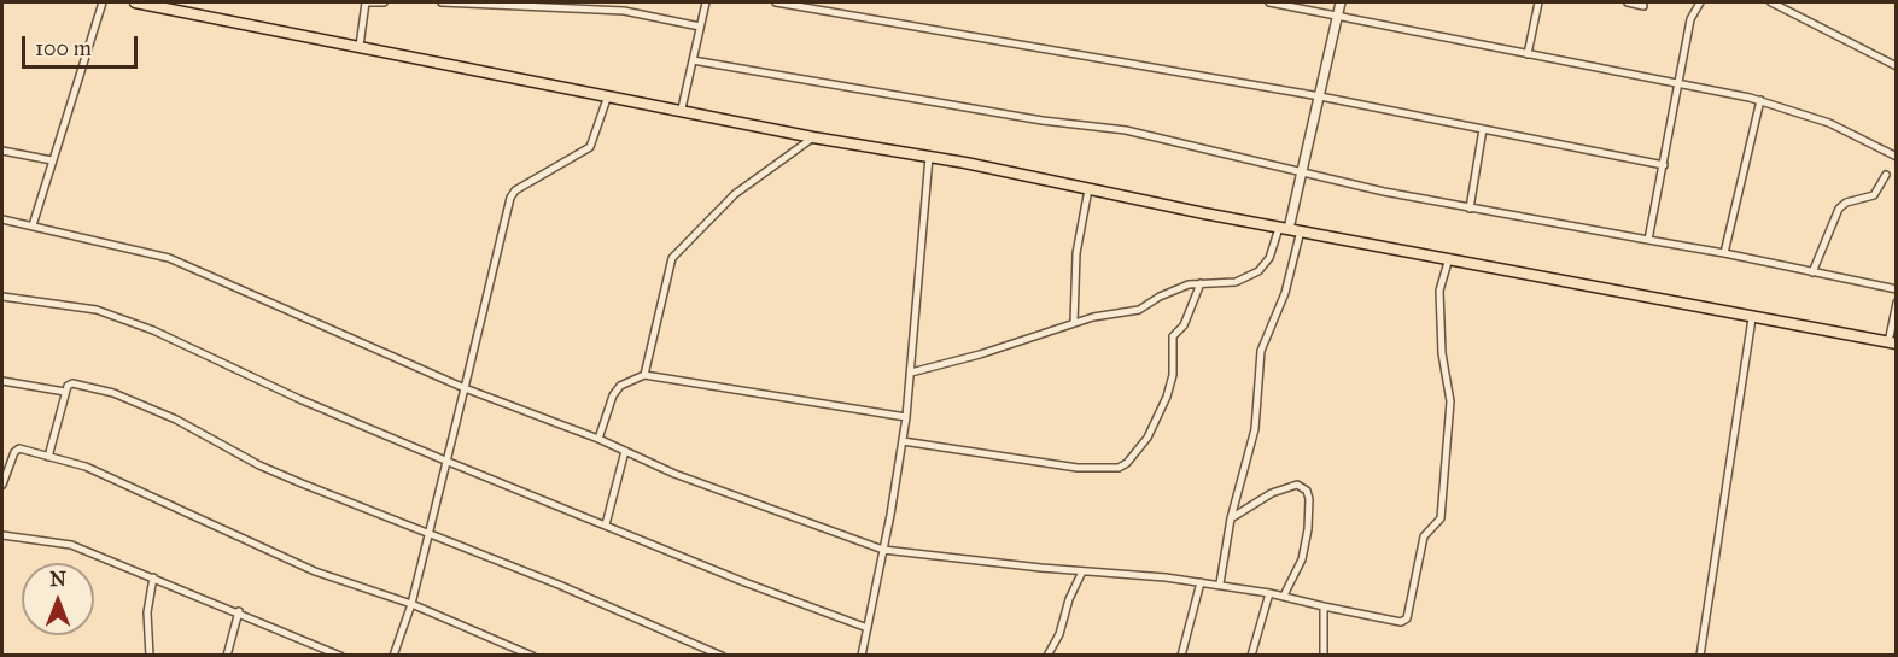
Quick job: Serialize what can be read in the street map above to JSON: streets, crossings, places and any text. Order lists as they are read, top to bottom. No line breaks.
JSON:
{"scale_bar":"100 m","north":"top"}
